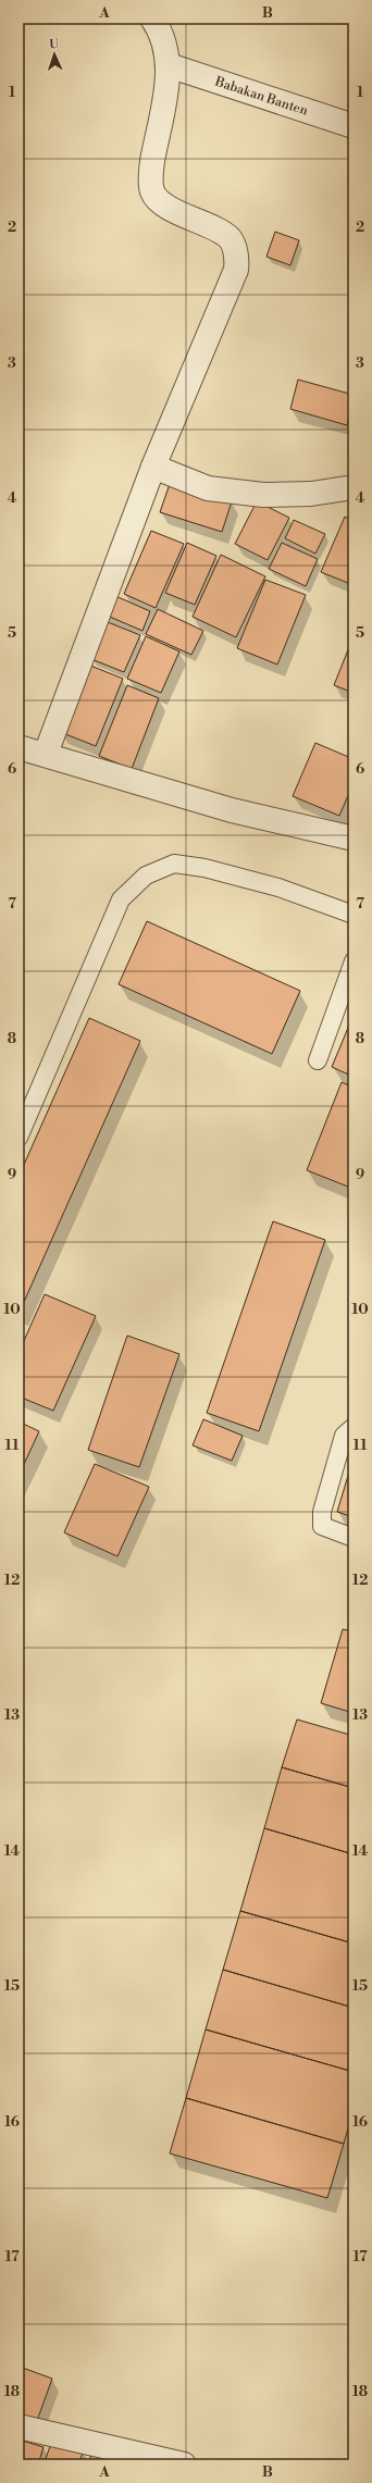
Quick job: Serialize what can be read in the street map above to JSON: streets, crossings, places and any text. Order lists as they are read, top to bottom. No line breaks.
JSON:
{"streets":{"street":["Babakan Banten"]},"north":"top","grid":{"columns":["A","B"],"rows":["1","2","3","4","5","6","7","8","9","10","11","12","13","14","15","16","17","18"]}}
